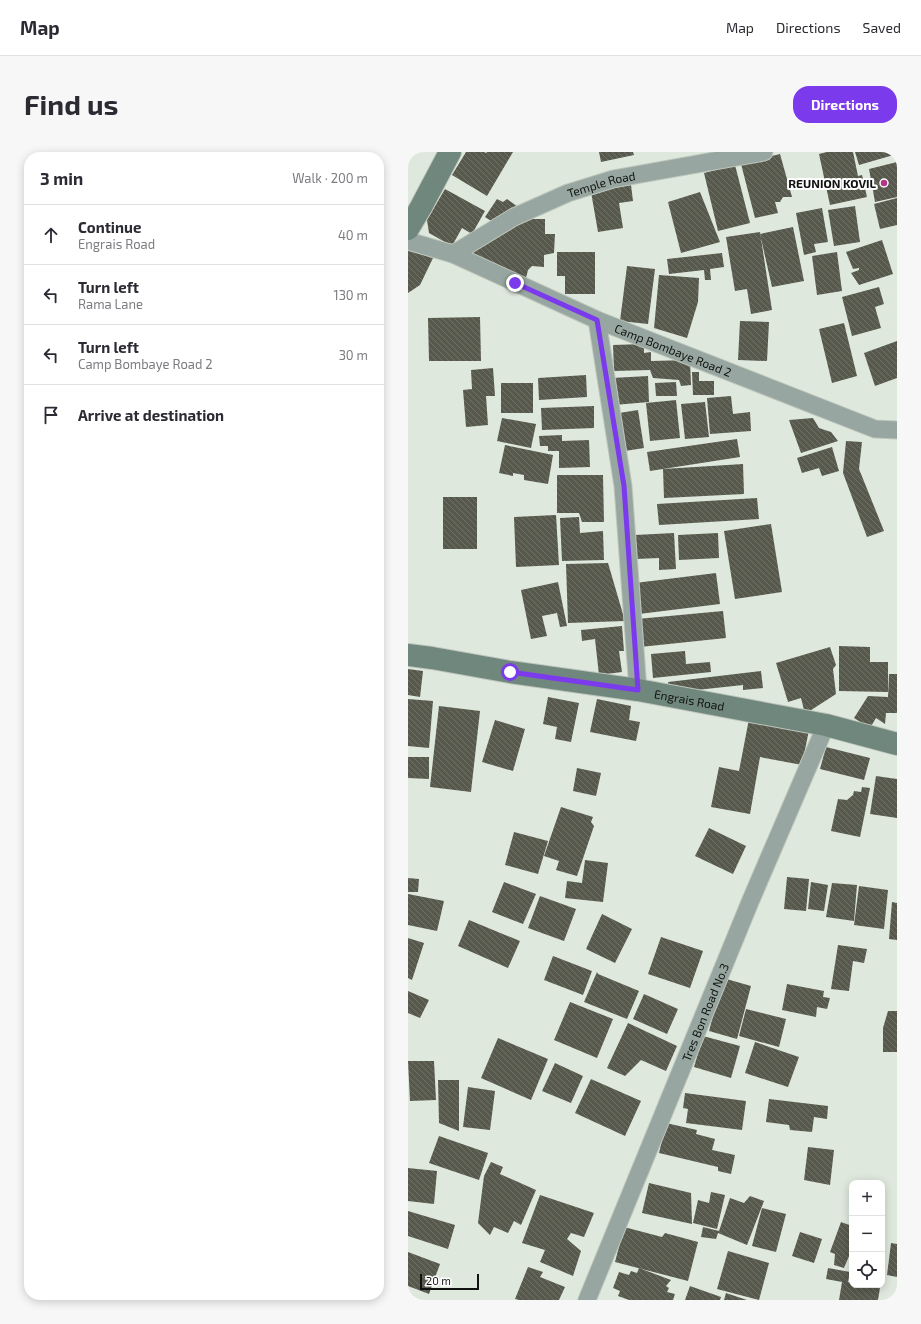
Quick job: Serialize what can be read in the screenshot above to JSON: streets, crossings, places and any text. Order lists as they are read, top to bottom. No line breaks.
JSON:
{"streets":{"street":["Temple Road","Camp Bombaye Road 2","Engrais Road","Tres Bon Road No.3"]},"crossings":[["Temple Road","Camp Bombaye Road 2"],["Engrais Road","Tres Bon Road No.3"]],"places":["REUNION KOVIL"],"scale_bar":"20 m","page":{"header":"Map","nav":["Map","Directions","Saved"],"buttons":"Directions","title":"Find us","heading":["3 min","Walk · 200 m"],"list":[["Continue","Engrais Road","40 m"],["Turn left","Rama Lane","130 m"],["Turn left","Camp Bombaye Road 2","30 m"],"Arrive at destination"],"map_buttons":["+","−"],"scale":"20 m"}}
